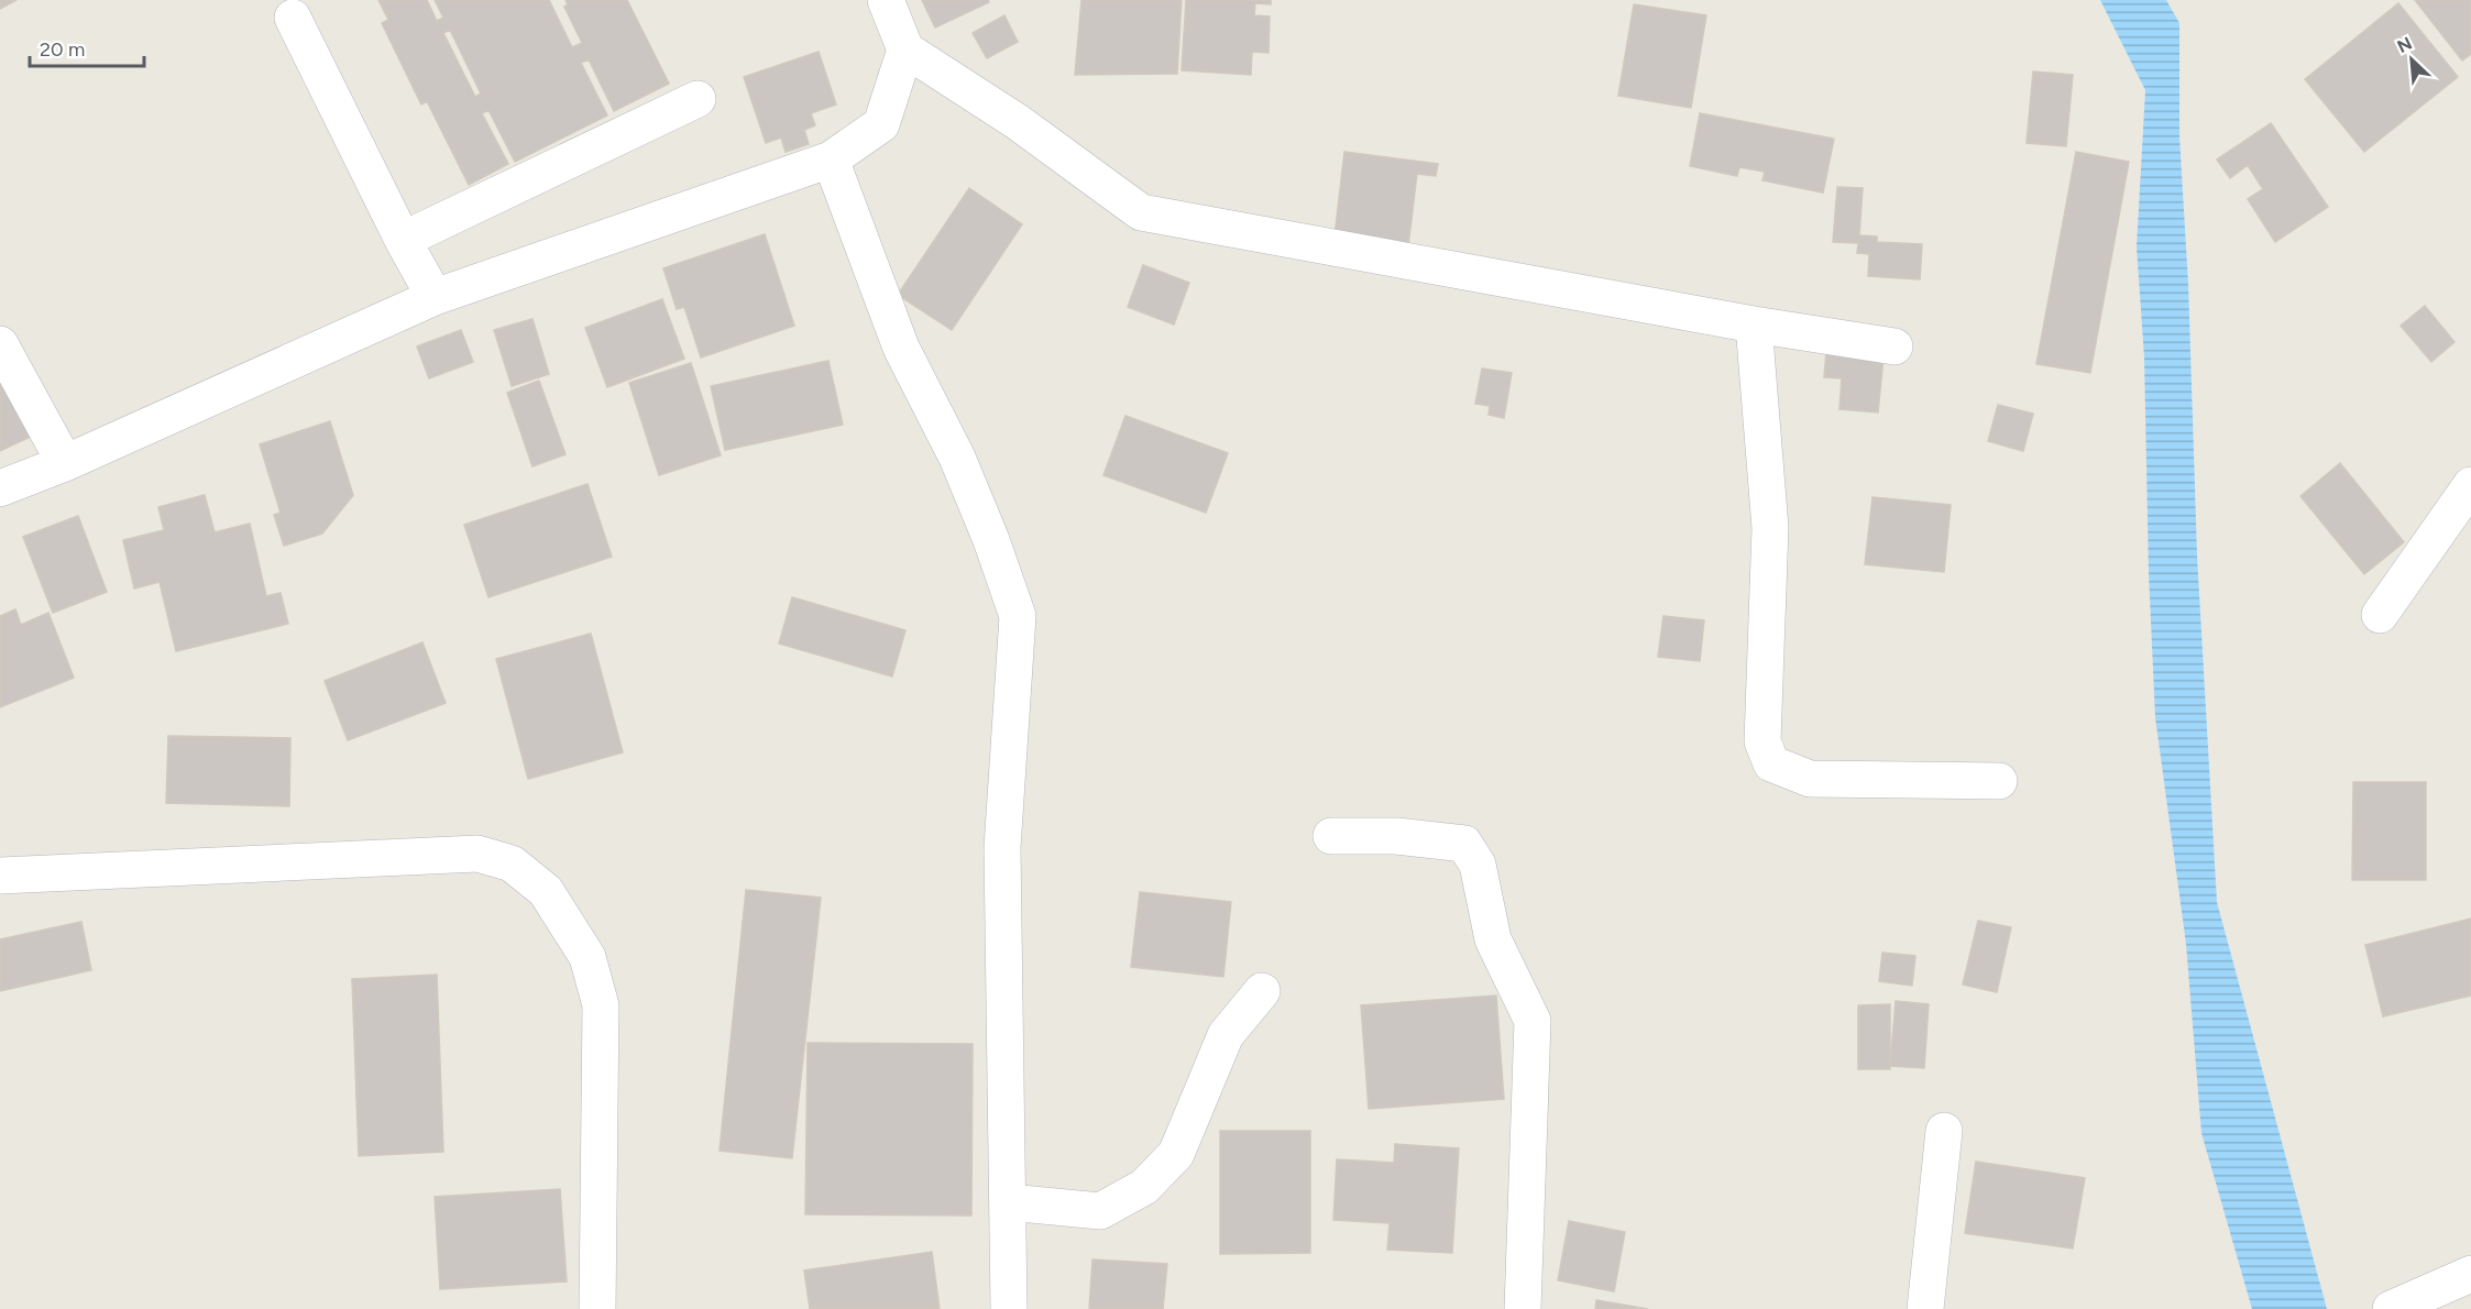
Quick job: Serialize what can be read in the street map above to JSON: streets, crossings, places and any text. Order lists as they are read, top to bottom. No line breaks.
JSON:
{"scale_bar":"20 m","north":"top left"}
